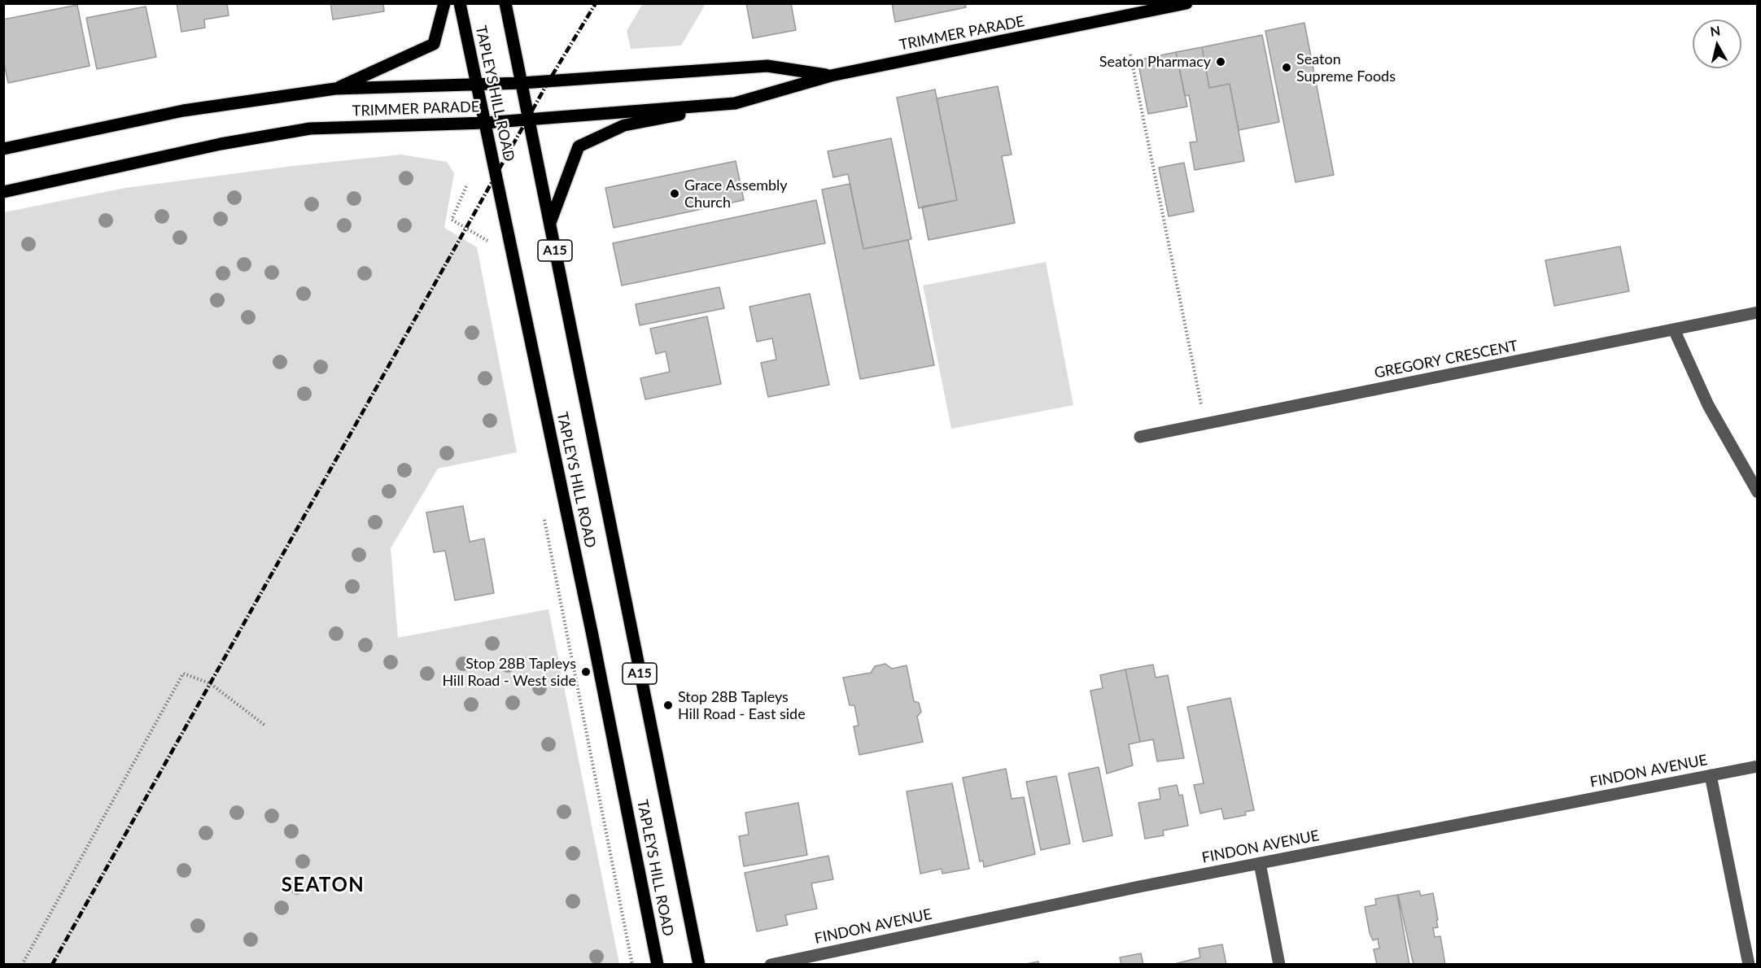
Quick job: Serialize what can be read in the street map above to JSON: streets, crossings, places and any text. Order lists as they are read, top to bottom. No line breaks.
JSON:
{"streets":{"main road":["TRIMMER PARADE","TAPLEYS HILL ROAD","A15"],"street":["GREGORY CRESCENT","FINDON AVENUE"]},"crossings":[["TRIMMER PARADE","TAPLEYS HILL ROAD"]],"districts":["SEATON"],"places":["Seaton Pharmacy","Seaton Supreme Foods","Grace Assembly Church","Stop 28B Tapleys Hill Road - West side","Stop 28B Tapleys Hill Road - East side"],"north":"top"}
